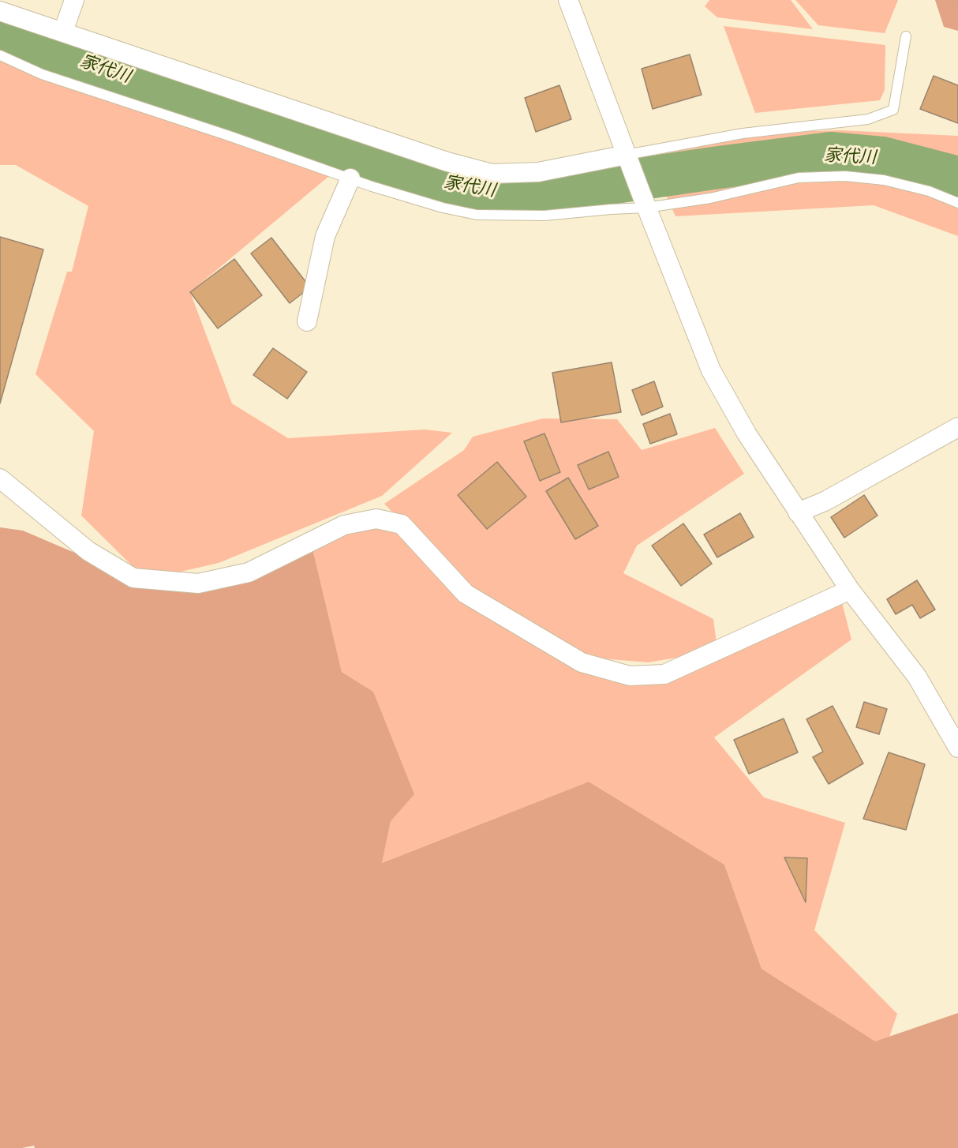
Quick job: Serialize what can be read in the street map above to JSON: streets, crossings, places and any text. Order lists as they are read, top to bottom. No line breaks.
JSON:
{"water":["家代川"]}
